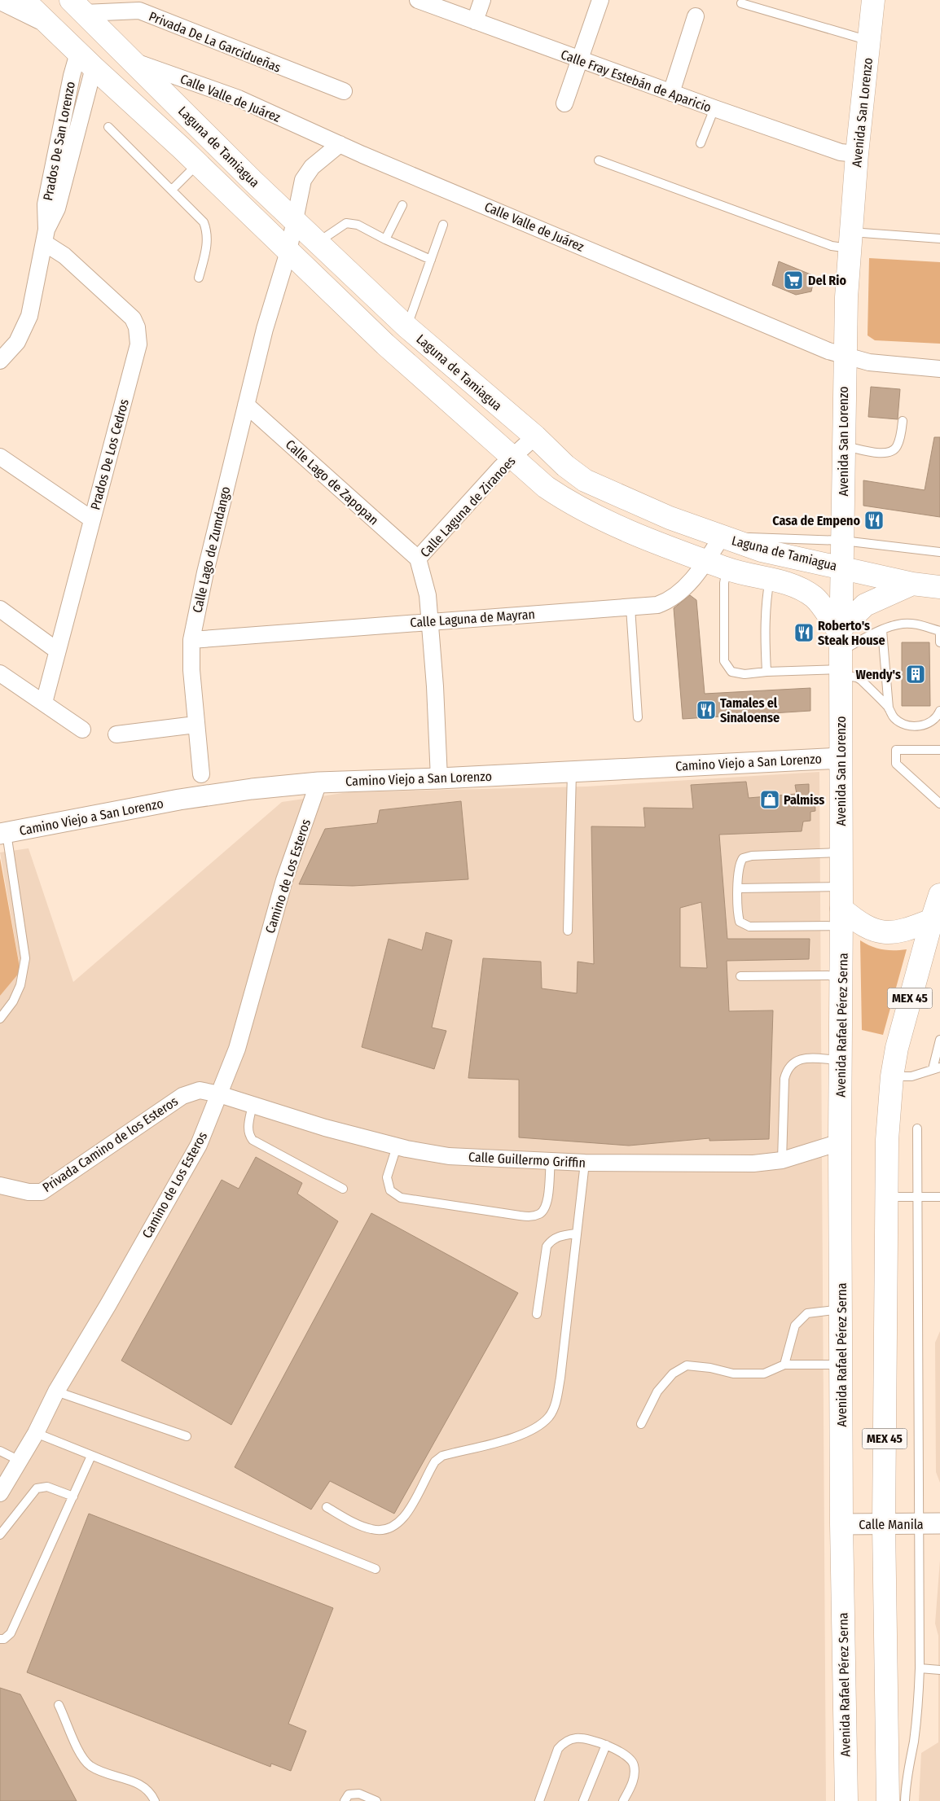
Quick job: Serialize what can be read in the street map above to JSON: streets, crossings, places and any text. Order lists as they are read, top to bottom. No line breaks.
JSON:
{"streets":{"main road":["Avenida San Lorenzo","Laguna de Tamiagua","MEX 45","Avenida Rafael Pérez Serna"],"street":["Privada De La Garcidueñas","Calle Fray Estebán de Aparicio","Calle Valle de Juárez","Prados De San Lorenzo","Prados De Los Cedros","Calle Lago de Zapopan","Calle Laguna de Ziranoes","Calle Lago de Zumdango","Calle Laguna de Mayran","Camino Viejo a San Lorenzo","Camino de Los Esteros","Privada Camino de los Esteros","Calle Guillermo Griffin","Calle Manila"]},"crossings":[["Privada De La Garcidueñas","Laguna de Tamiagua"],["Calle Fray Estebán de Aparicio","Avenida San Lorenzo"],["Calle Valle de Juárez","Avenida San Lorenzo"],["Calle Valle de Juárez","Laguna de Tamiagua"],["Calle Valle de Juárez","Calle Lago de Zumdango"],["Avenida San Lorenzo","Laguna de Tamiagua"],["Avenida San Lorenzo","Camino Viejo a San Lorenzo"],["Avenida San Lorenzo","Avenida Rafael Pérez Serna"],["Prados De San Lorenzo","Laguna de Tamiagua"],["Prados De San Lorenzo","Prados De Los Cedros"],["Laguna de Tamiagua","Calle Laguna de Ziranoes"],["Laguna de Tamiagua","Calle Lago de Zumdango"],["Laguna de Tamiagua","Calle Laguna de Mayran"],["Calle Lago de Zapopan","Calle Laguna de Ziranoes"],["Calle Lago de Zapopan","Calle Lago de Zumdango"],["Calle Laguna de Ziranoes","Calle Laguna de Mayran"],["Calle Laguna de Ziranoes","Camino Viejo a San Lorenzo"],["Calle Lago de Zumdango","Calle Laguna de Mayran"],["Camino Viejo a San Lorenzo","Camino de Los Esteros"],["Camino de Los Esteros","Privada Camino de los Esteros"],["Camino de Los Esteros","Calle Guillermo Griffin"],["MEX 45","Calle Manila"],["Avenida Rafael Pérez Serna","Calle Guillermo Griffin"],["Avenida Rafael Pérez Serna","Calle Manila"],["Privada Camino de los Esteros","Calle Guillermo Griffin"]],"places":{"supermarket":["Del Rio"],"restaurant":["Casa de Empeno","Roberto's Steak House","Tamales el Sinaloense"],"building":["Wendy's"],"shop":["Palmiss"]}}
